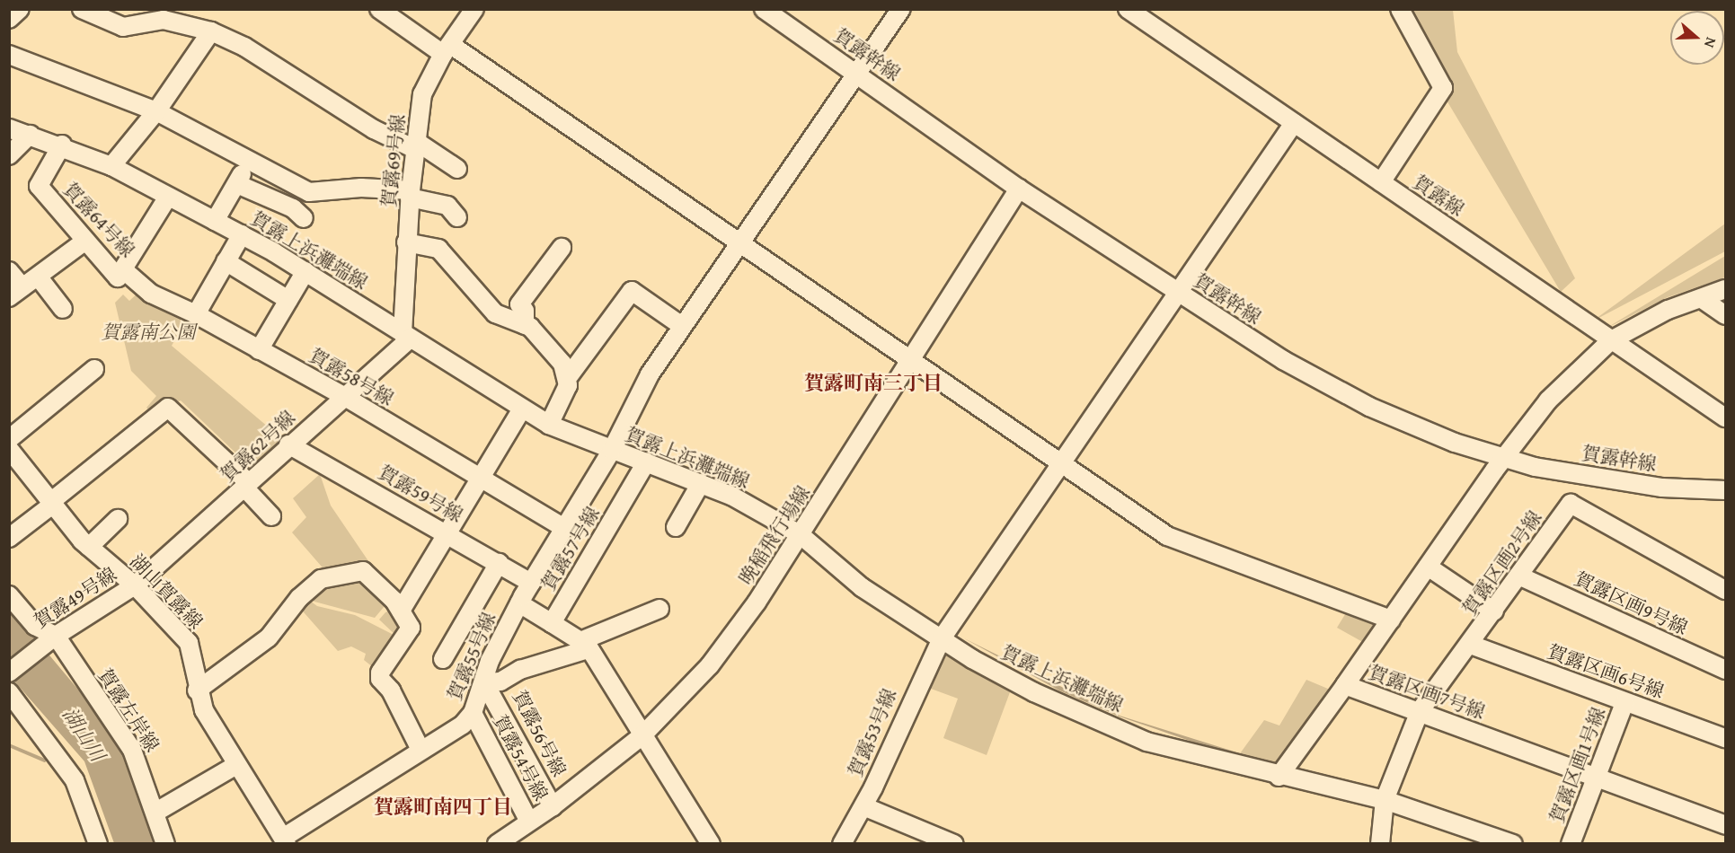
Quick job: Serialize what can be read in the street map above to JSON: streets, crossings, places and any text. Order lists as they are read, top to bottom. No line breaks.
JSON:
{"streets":{"street":["賀露幹線","賀露69号線","賀露線","賀露64号線","賀露上浜灘端線","賀露58号線","賀露62号線","賀露59号線","晩稲飛行場線","賀露57号線","賀露区画2号線","湖山賀露線","賀露49号線","賀露区画9号線","賀露55号線","賀露区画6号線","賀露区画7号線","賀露左岸線","賀露53号線","賀露56号線","賀露54号線","賀露区画1号線"]},"crossings":[["賀露幹線","晩稲飛行場線"],["賀露幹線","賀露55号線"],["賀露幹線","賀露区画7号線"],["賀露幹線","賀露53号線"],["賀露69号線","賀露上浜灘端線"],["賀露69号線","賀露62号線"],["賀露線","賀露区画7号線"],["賀露線","賀露53号線"],["賀露64号線","賀露上浜灘端線"],["賀露64号線","賀露58号線"],["賀露上浜灘端線","賀露62号線"],["賀露上浜灘端線","晩稲飛行場線"],["賀露上浜灘端線","賀露57号線"],["賀露上浜灘端線","賀露区画2号線"],["賀露上浜灘端線","賀露55号線"],["賀露上浜灘端線","賀露53号線"],["賀露58号線","賀露62号線"],["賀露58号線","賀露55号線"],["賀露62号線","賀露59号線"],["賀露62号線","湖山賀露線"],["賀露62号線","賀露49号線"],["賀露59号線","賀露55号線"],["晩稲飛行場線","賀露56号線"],["晩稲飛行場線","賀露54号線"],["賀露57号線","賀露55号線"],["賀露区画2号線","賀露区画9号線"],["賀露区画2号線","賀露区画6号線"],["賀露区画2号線","賀露区画7号線"],["湖山賀露線","賀露49号線"],["湖山賀露線","賀露55号線"],["賀露49号線","賀露左岸線"],["賀露55号線","賀露56号線"],["賀露55号線","賀露54号線"],["賀露区画6号線","賀露区画1号線"],["賀露区画7号線","賀露区画1号線"]],"districts":["賀露町南三丁目","賀露町南四丁目"],"water":["湖山川"],"parks":["賀露南公園"],"north":"right"}
